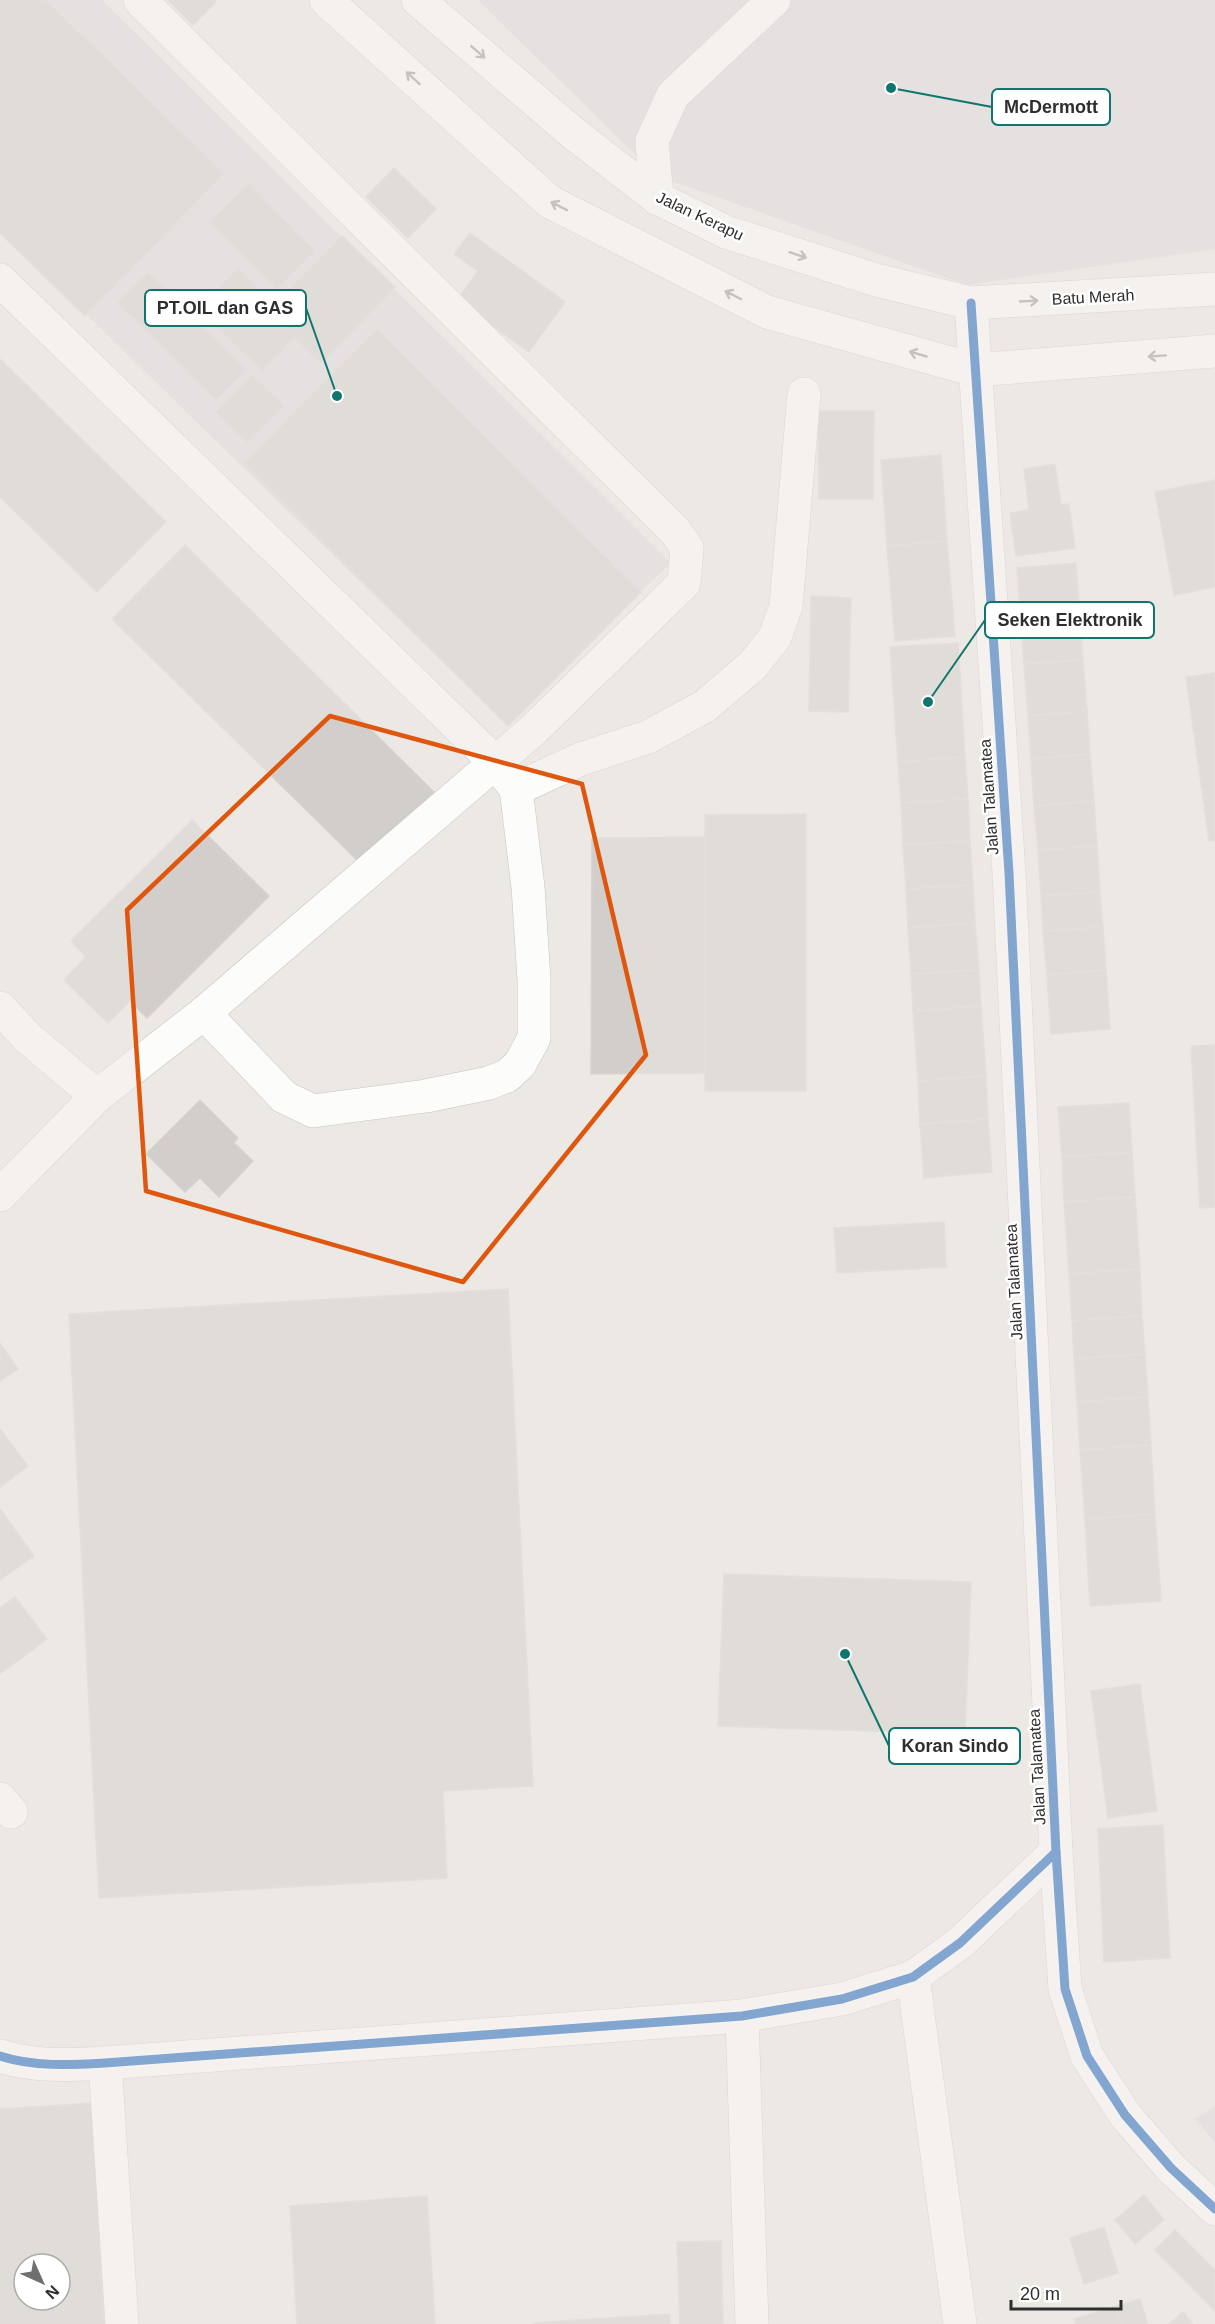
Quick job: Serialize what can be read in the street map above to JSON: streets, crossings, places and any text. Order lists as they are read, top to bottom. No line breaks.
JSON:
{"streets":{"street":["Jalan Kerapu","Batu Merah","Jalan Talamatea"]},"crossings":[["Jalan Kerapu","Batu Merah"],["Jalan Kerapu","Jalan Talamatea"],["Batu Merah","Jalan Talamatea"]],"places":["McDermott","PT.OIL dan GAS","Seken Elektronik","Koran Sindo"],"scale_bar":"20 m","north":"bottom right"}
